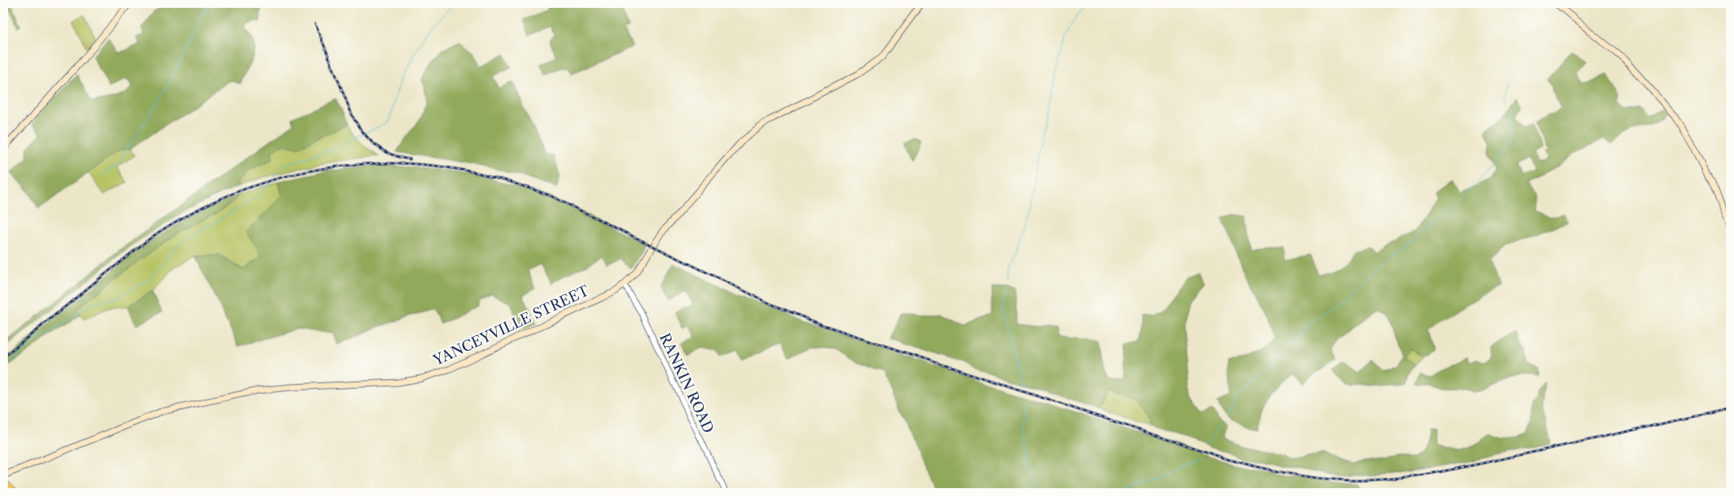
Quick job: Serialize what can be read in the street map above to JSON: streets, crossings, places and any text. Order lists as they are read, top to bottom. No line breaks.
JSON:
{"streets":{"main road":["YANCEYVILLE STREET"],"street":["RANKIN ROAD"]},"crossings":[["YANCEYVILLE STREET","RANKIN ROAD"]]}
